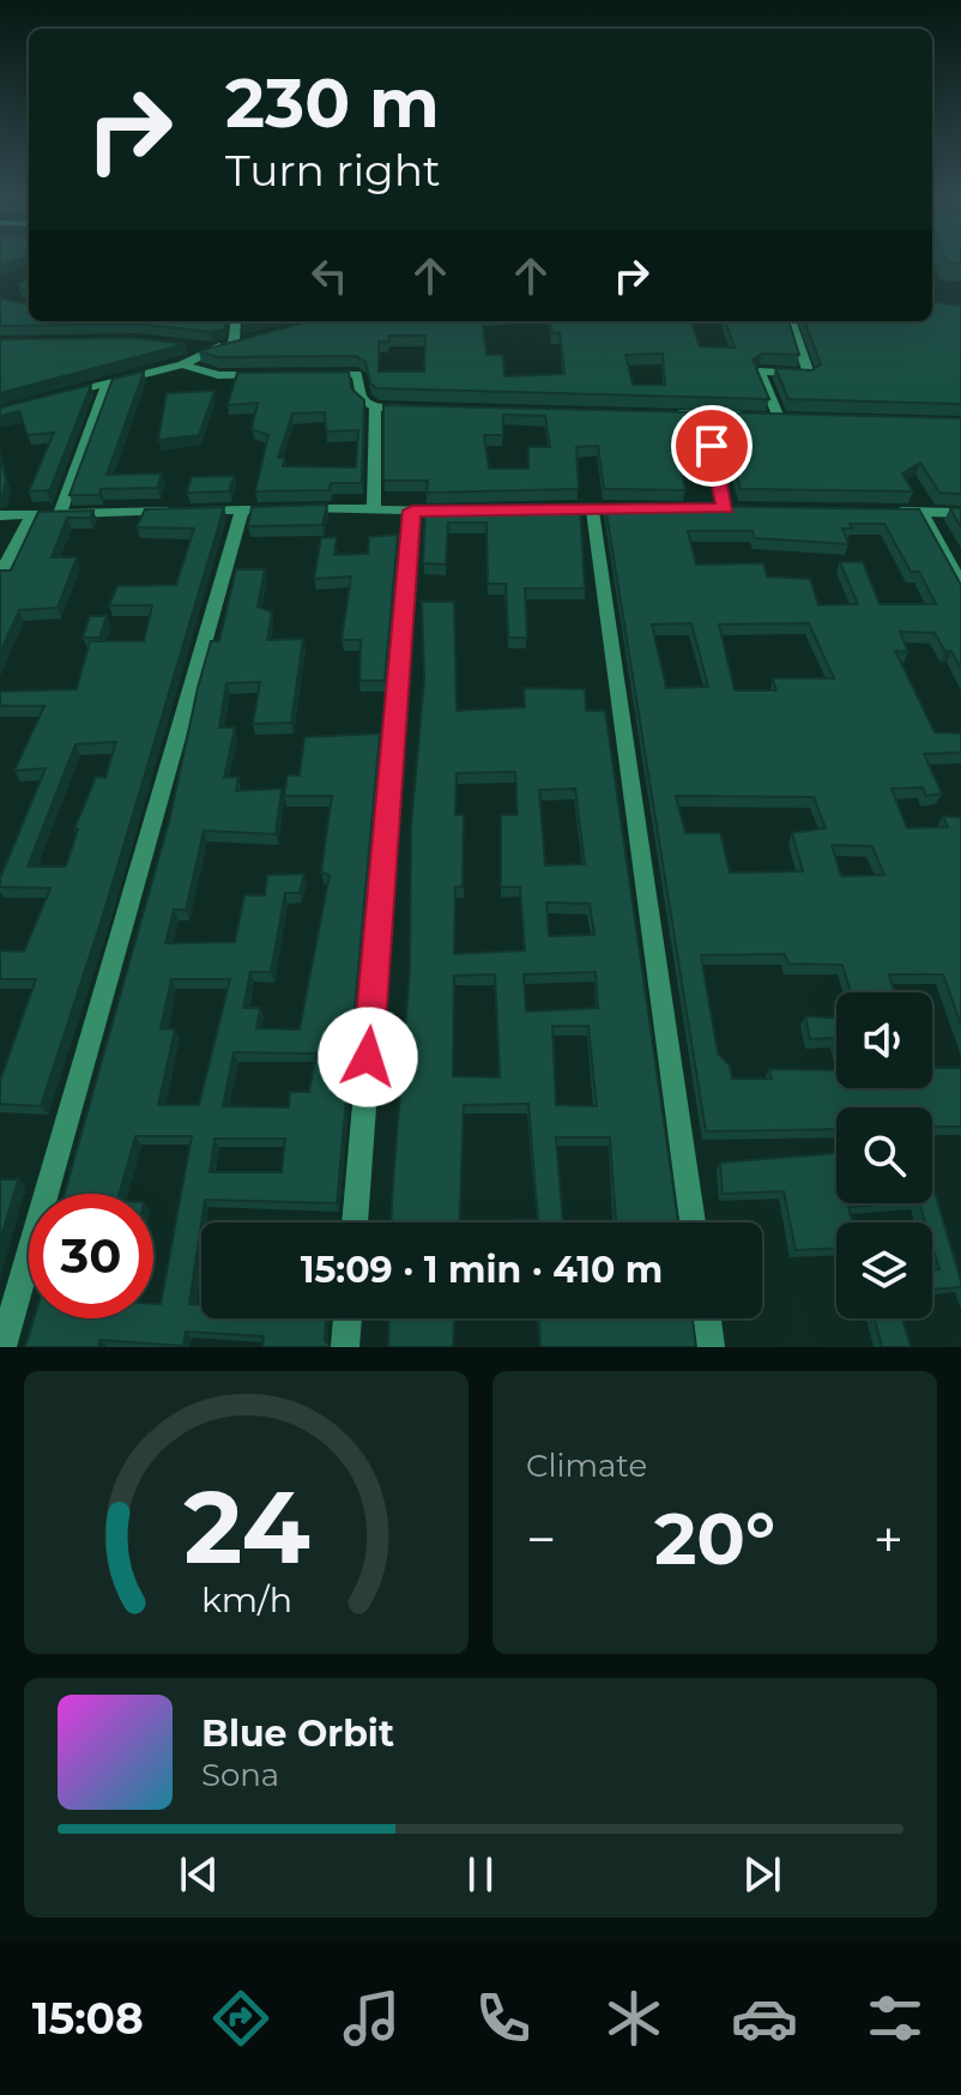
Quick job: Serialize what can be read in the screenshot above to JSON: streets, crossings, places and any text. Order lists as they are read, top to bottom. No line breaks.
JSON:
{"page":{"turn":["230 m","Turn right"],"limit":"30","trip":"15:09 · 1 min · 410 m","tile":"Climate","heat":["−","20°","+"],"song":["Blue Orbit","Sona"],"tabs":"15:08","gauge":["24","km/h"]}}
